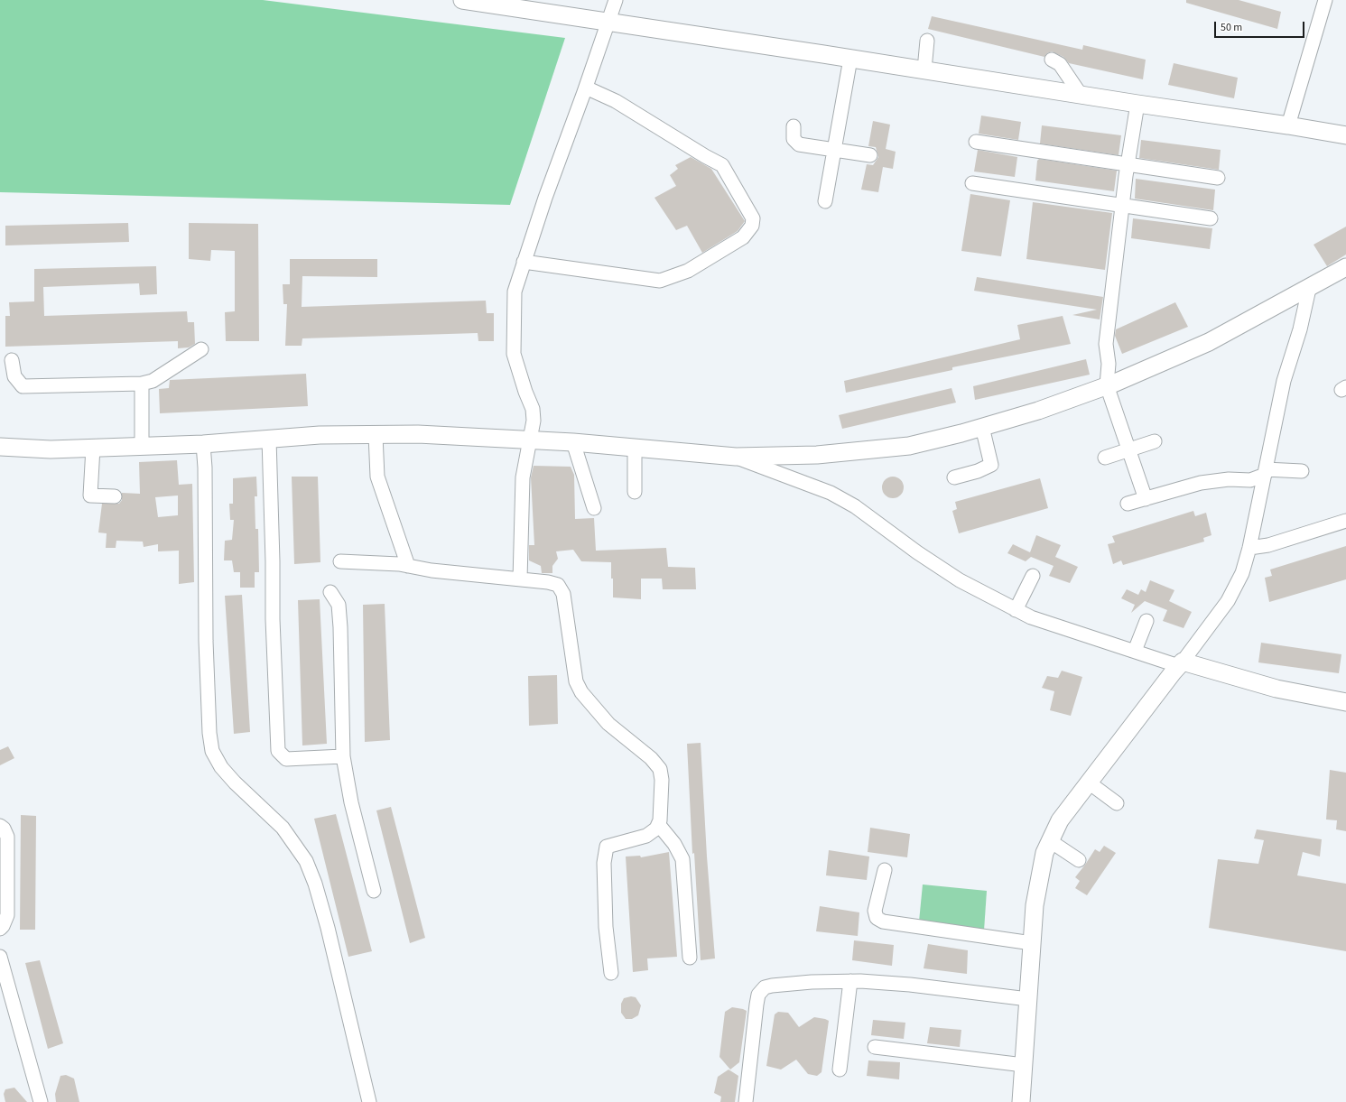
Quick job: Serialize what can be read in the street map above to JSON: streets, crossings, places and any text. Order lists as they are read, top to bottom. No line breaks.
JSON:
{"scale_bar":"50 m"}
